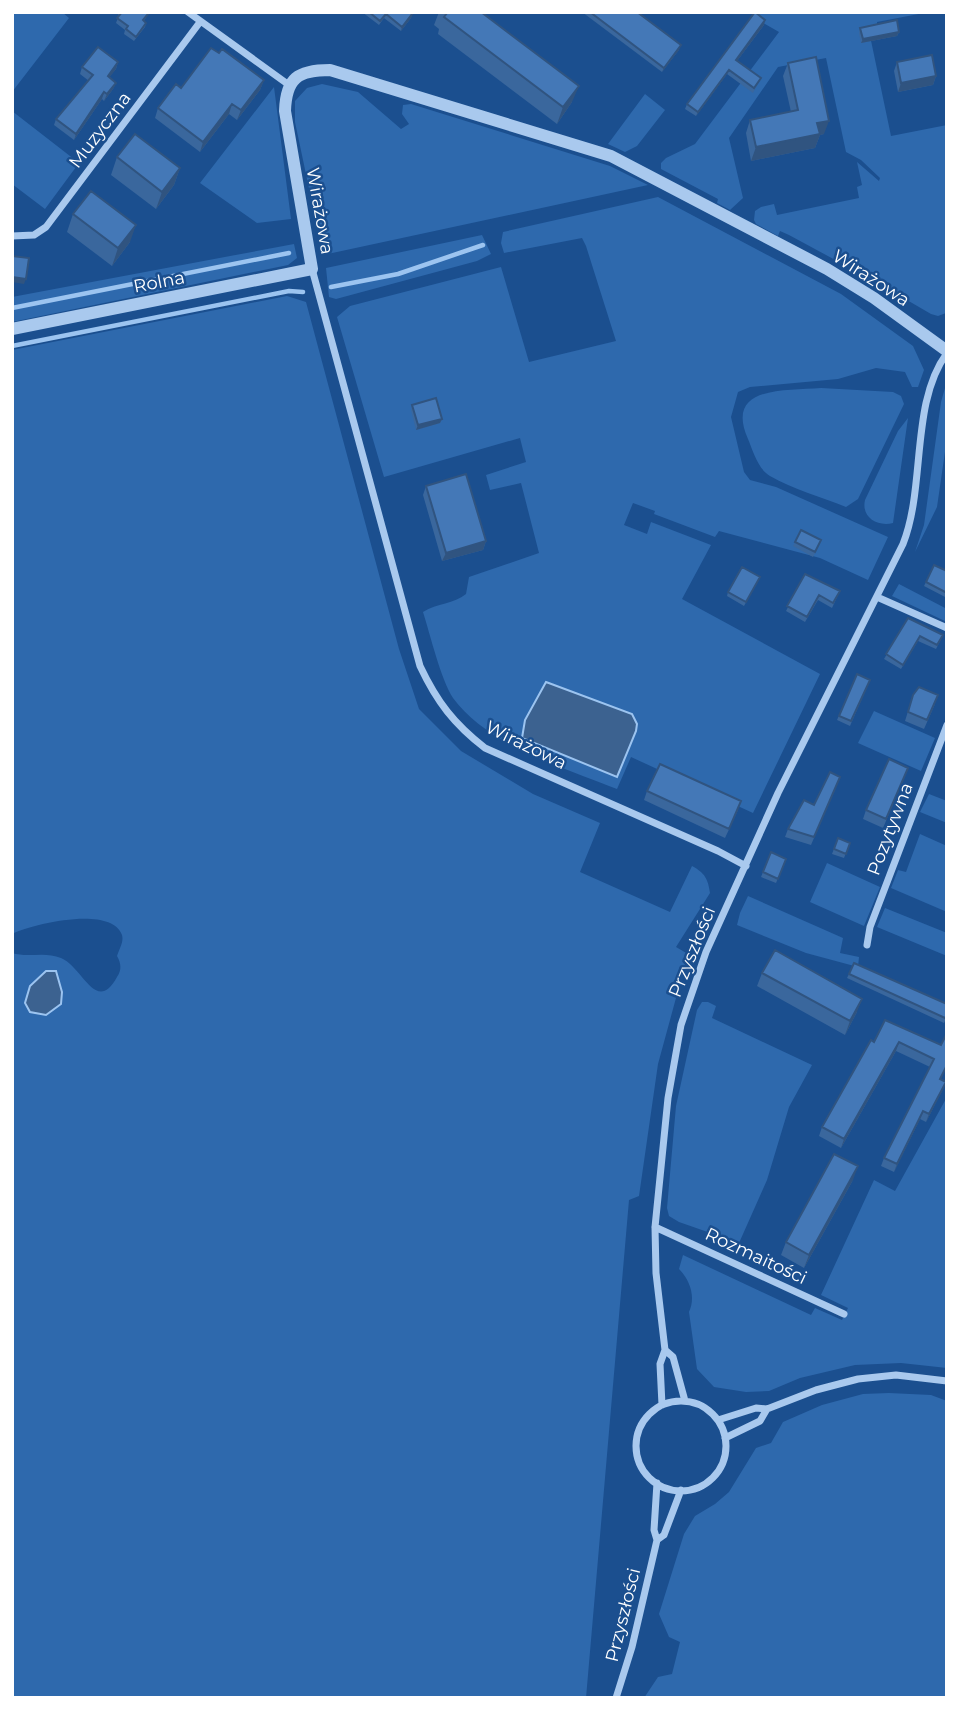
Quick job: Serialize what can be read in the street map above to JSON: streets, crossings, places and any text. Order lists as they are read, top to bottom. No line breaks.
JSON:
{"streets":{"street":["Muzyczna","Wirażowa","Rolna","Pozytywna","Przyszłości","Rozmaitości"]},"crossings":[["Wirażowa","Rolna"],["Wirażowa","Przyszłości"],["Przyszłości","Rozmaitości"]]}
